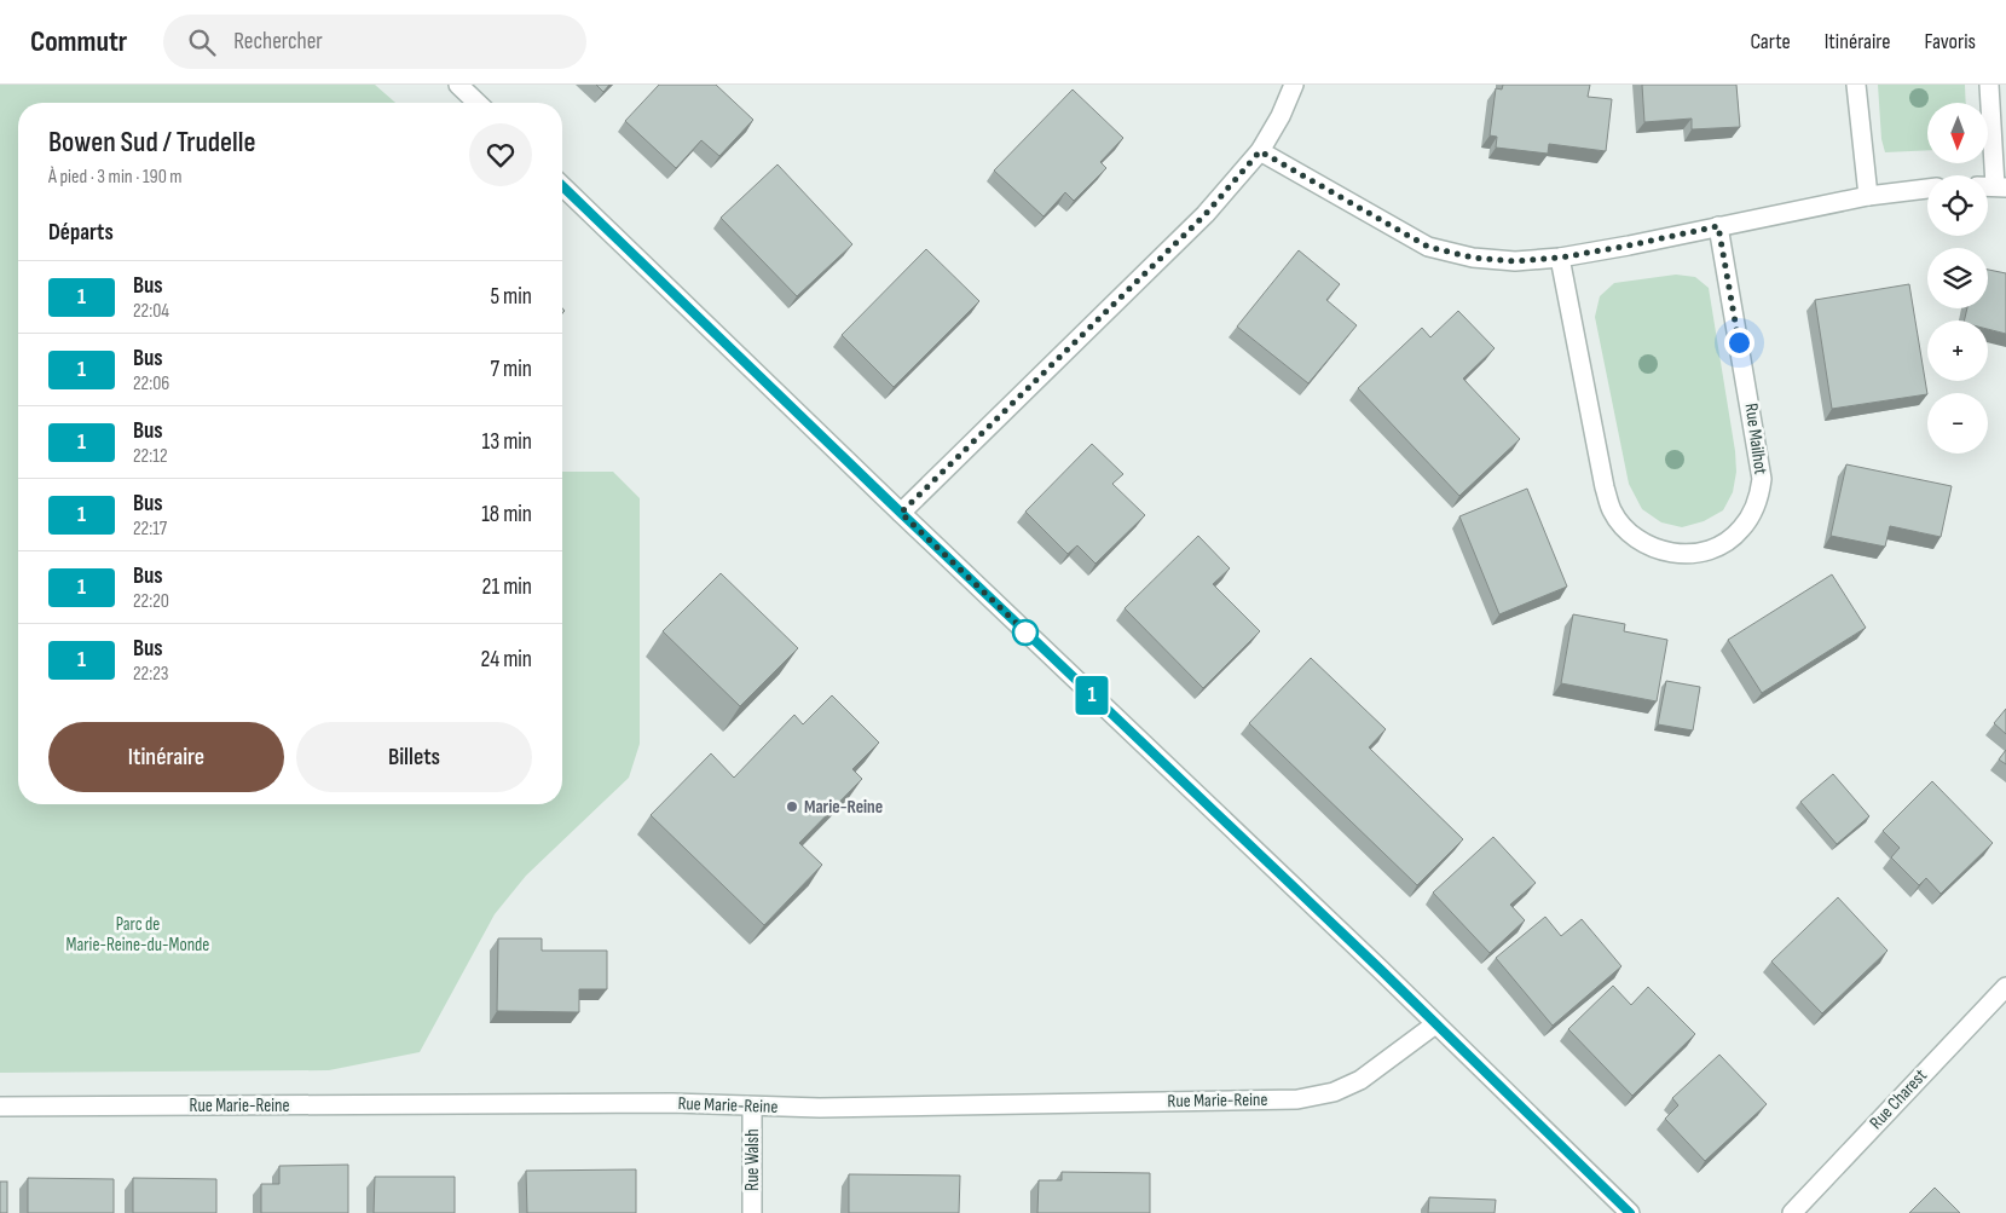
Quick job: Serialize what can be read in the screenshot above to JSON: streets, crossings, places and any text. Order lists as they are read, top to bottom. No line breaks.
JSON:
{"streets":{"street":["Rue Mailhot","Rue Charest","Rue Marie-Reine","Rue Walsh"]},"crossings":[["Rue Marie-Reine","Rue Walsh"]],"parks":["Parc de Marie-Reine-du-Monde"],"places":["Marie-Reine"],"lines":["bus line 1"],"north":"bottom","page":{"header":"Commutr","search":"Rechercher","nav":["Carte","Itinéraire","Favoris"],"on_map":"1","map_buttons":["+","−"],"heading":[["Bowen Sud / Trudelle","À pied · 3 min · 190 m"],"Départs"],"list":[{"mark":"1","name":"Bus","note":"22:04","value":"5 min"},{"mark":"1","name":"Bus","note":"22:06","value":"7 min"},{"mark":"1","name":"Bus","note":"22:12","value":"13 min"},{"mark":"1","name":"Bus","note":"22:17","value":"18 min"},{"mark":"1","name":"Bus","note":"22:20","value":"21 min"},{"mark":"1","name":"Bus","note":"22:23","value":"24 min"}],"buttons":["Itinéraire","Billets"]}}
